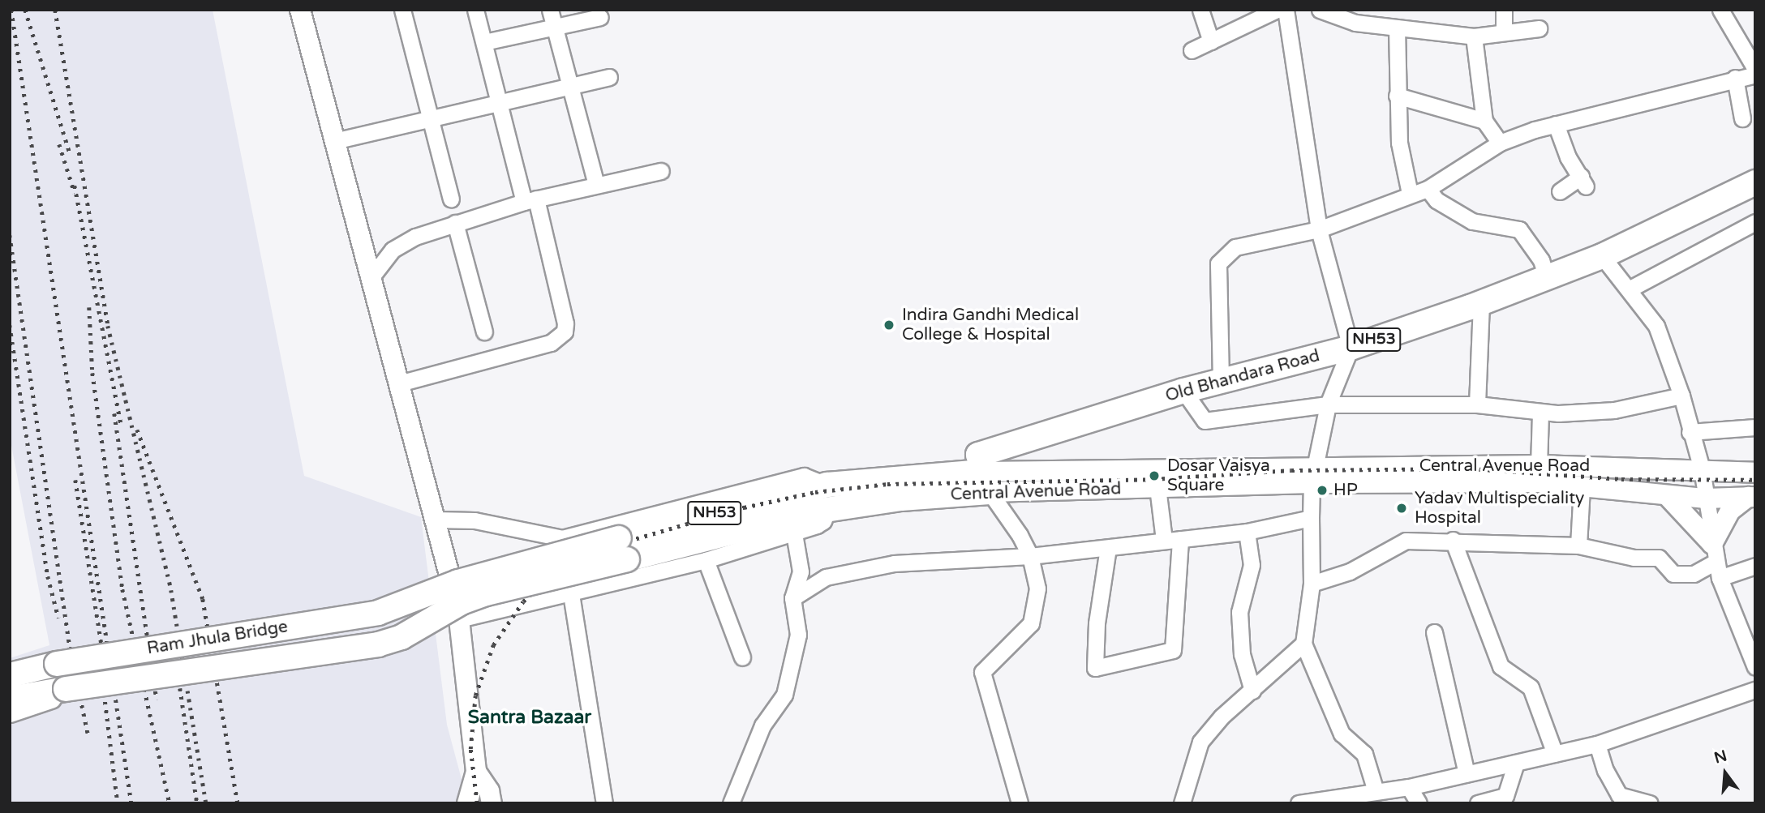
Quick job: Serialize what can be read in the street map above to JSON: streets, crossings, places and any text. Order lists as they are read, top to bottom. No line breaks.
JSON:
{"streets":{"highway":["NH53","Old Bhandara Road","Central Avenue Road","Ram Jhula Bridge"]},"crossings":[["NH53","Old Bhandara Road"],["NH53","Central Avenue Road"],["NH53","Ram Jhula Bridge"],["Old Bhandara Road","Central Avenue Road"]],"districts":["Santra Bazaar"],"places":["Indira Gandhi Medical College & Hospital","Dosar Vaisya Square","HP","Yadav Multispeciality Hospital"],"north":"top"}
